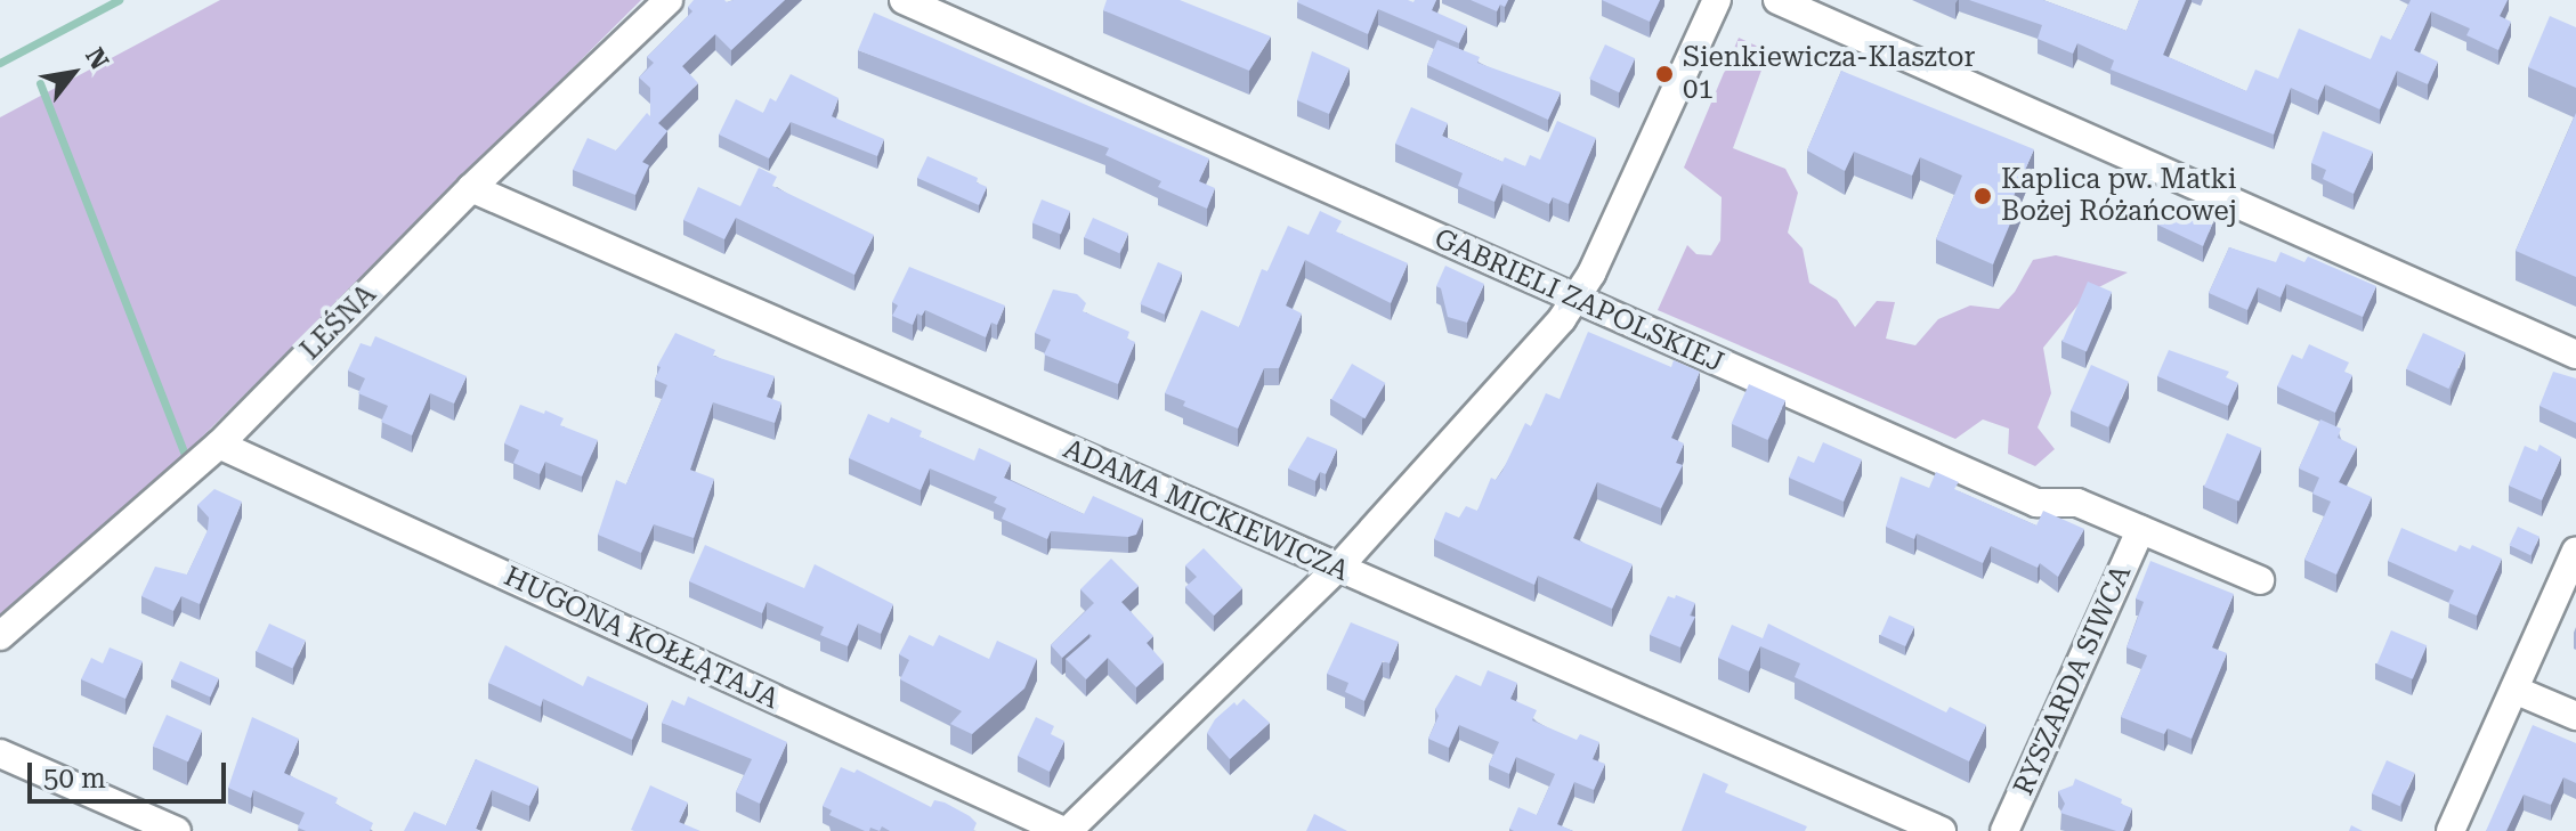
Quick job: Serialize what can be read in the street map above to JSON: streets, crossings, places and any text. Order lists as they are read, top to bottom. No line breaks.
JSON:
{"streets":{"street":["GABRIELI ZAPOLSKIEJ","LEŚNA","ADAMA MICKIEWICZA","HUGONA KOŁŁĄTAJA","RYSZARDA SIWCA"]},"crossings":[["GABRIELI ZAPOLSKIEJ","RYSZARDA SIWCA"],["LEŚNA","ADAMA MICKIEWICZA"],["LEŚNA","HUGONA KOŁŁĄTAJA"]],"places":["Sienkiewicza-Klasztor 01","Kaplica pw. Matki Bożej Różańcowej"],"scale_bar":"50 m","north":"top right"}
